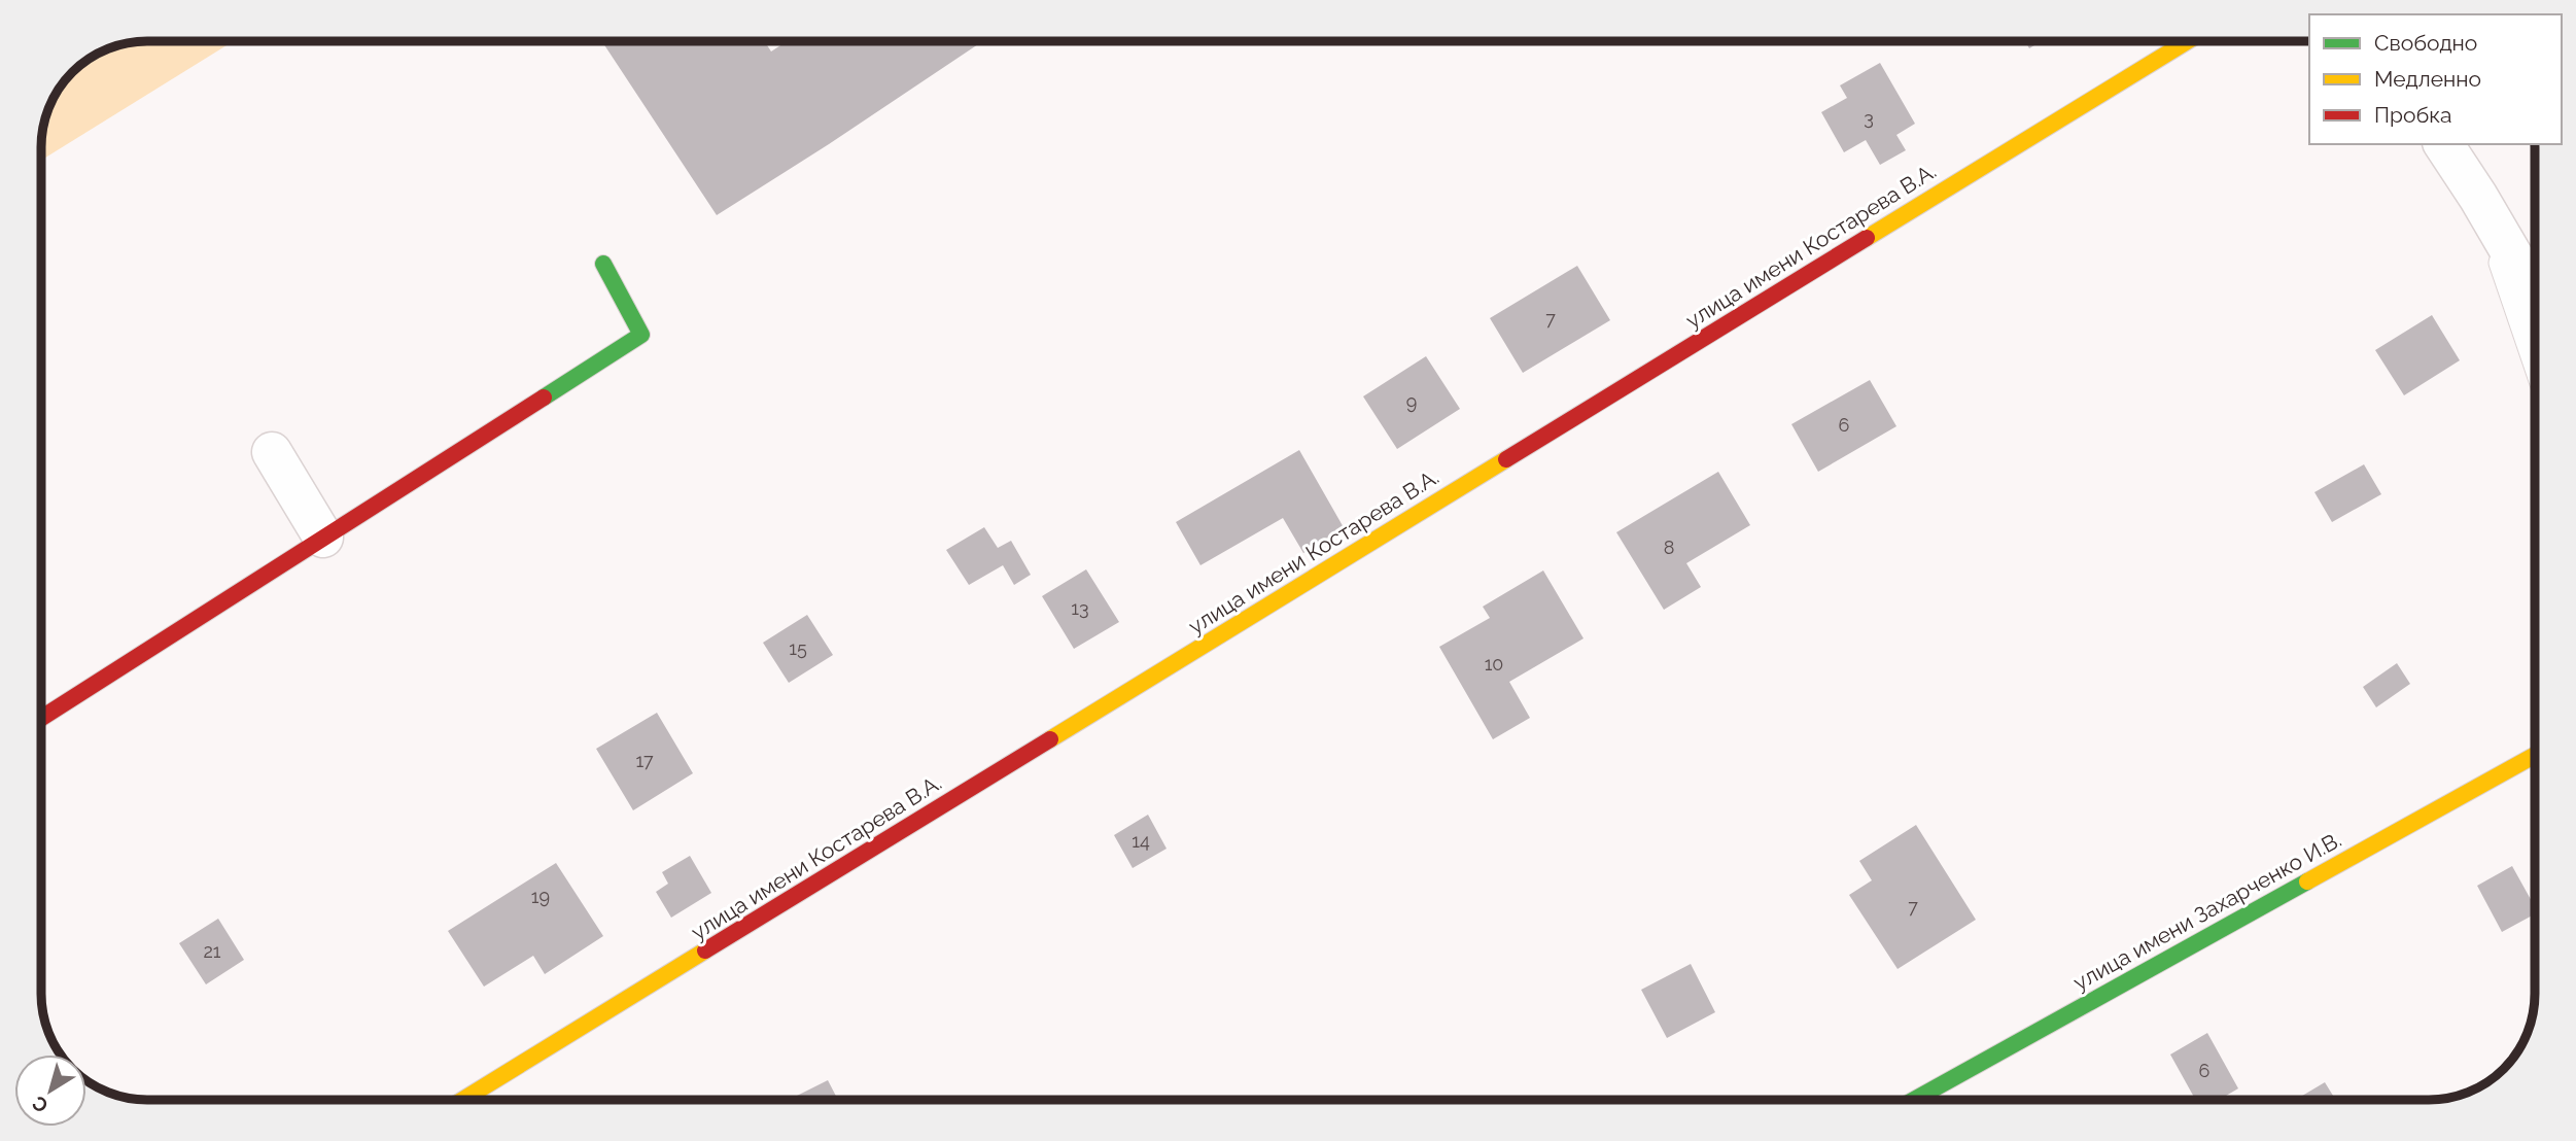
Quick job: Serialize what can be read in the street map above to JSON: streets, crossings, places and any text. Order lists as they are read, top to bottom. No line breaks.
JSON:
{"streets":{"street":["улица имени Костарева В.А.","улица имени Захарченко И.В."]},"house_numbers":["3","7","9","6","8","13","15","10","17","14","19","7","21","6"],"legend":["Свободно","Медленно","Пробка"],"north":"bottom left"}
